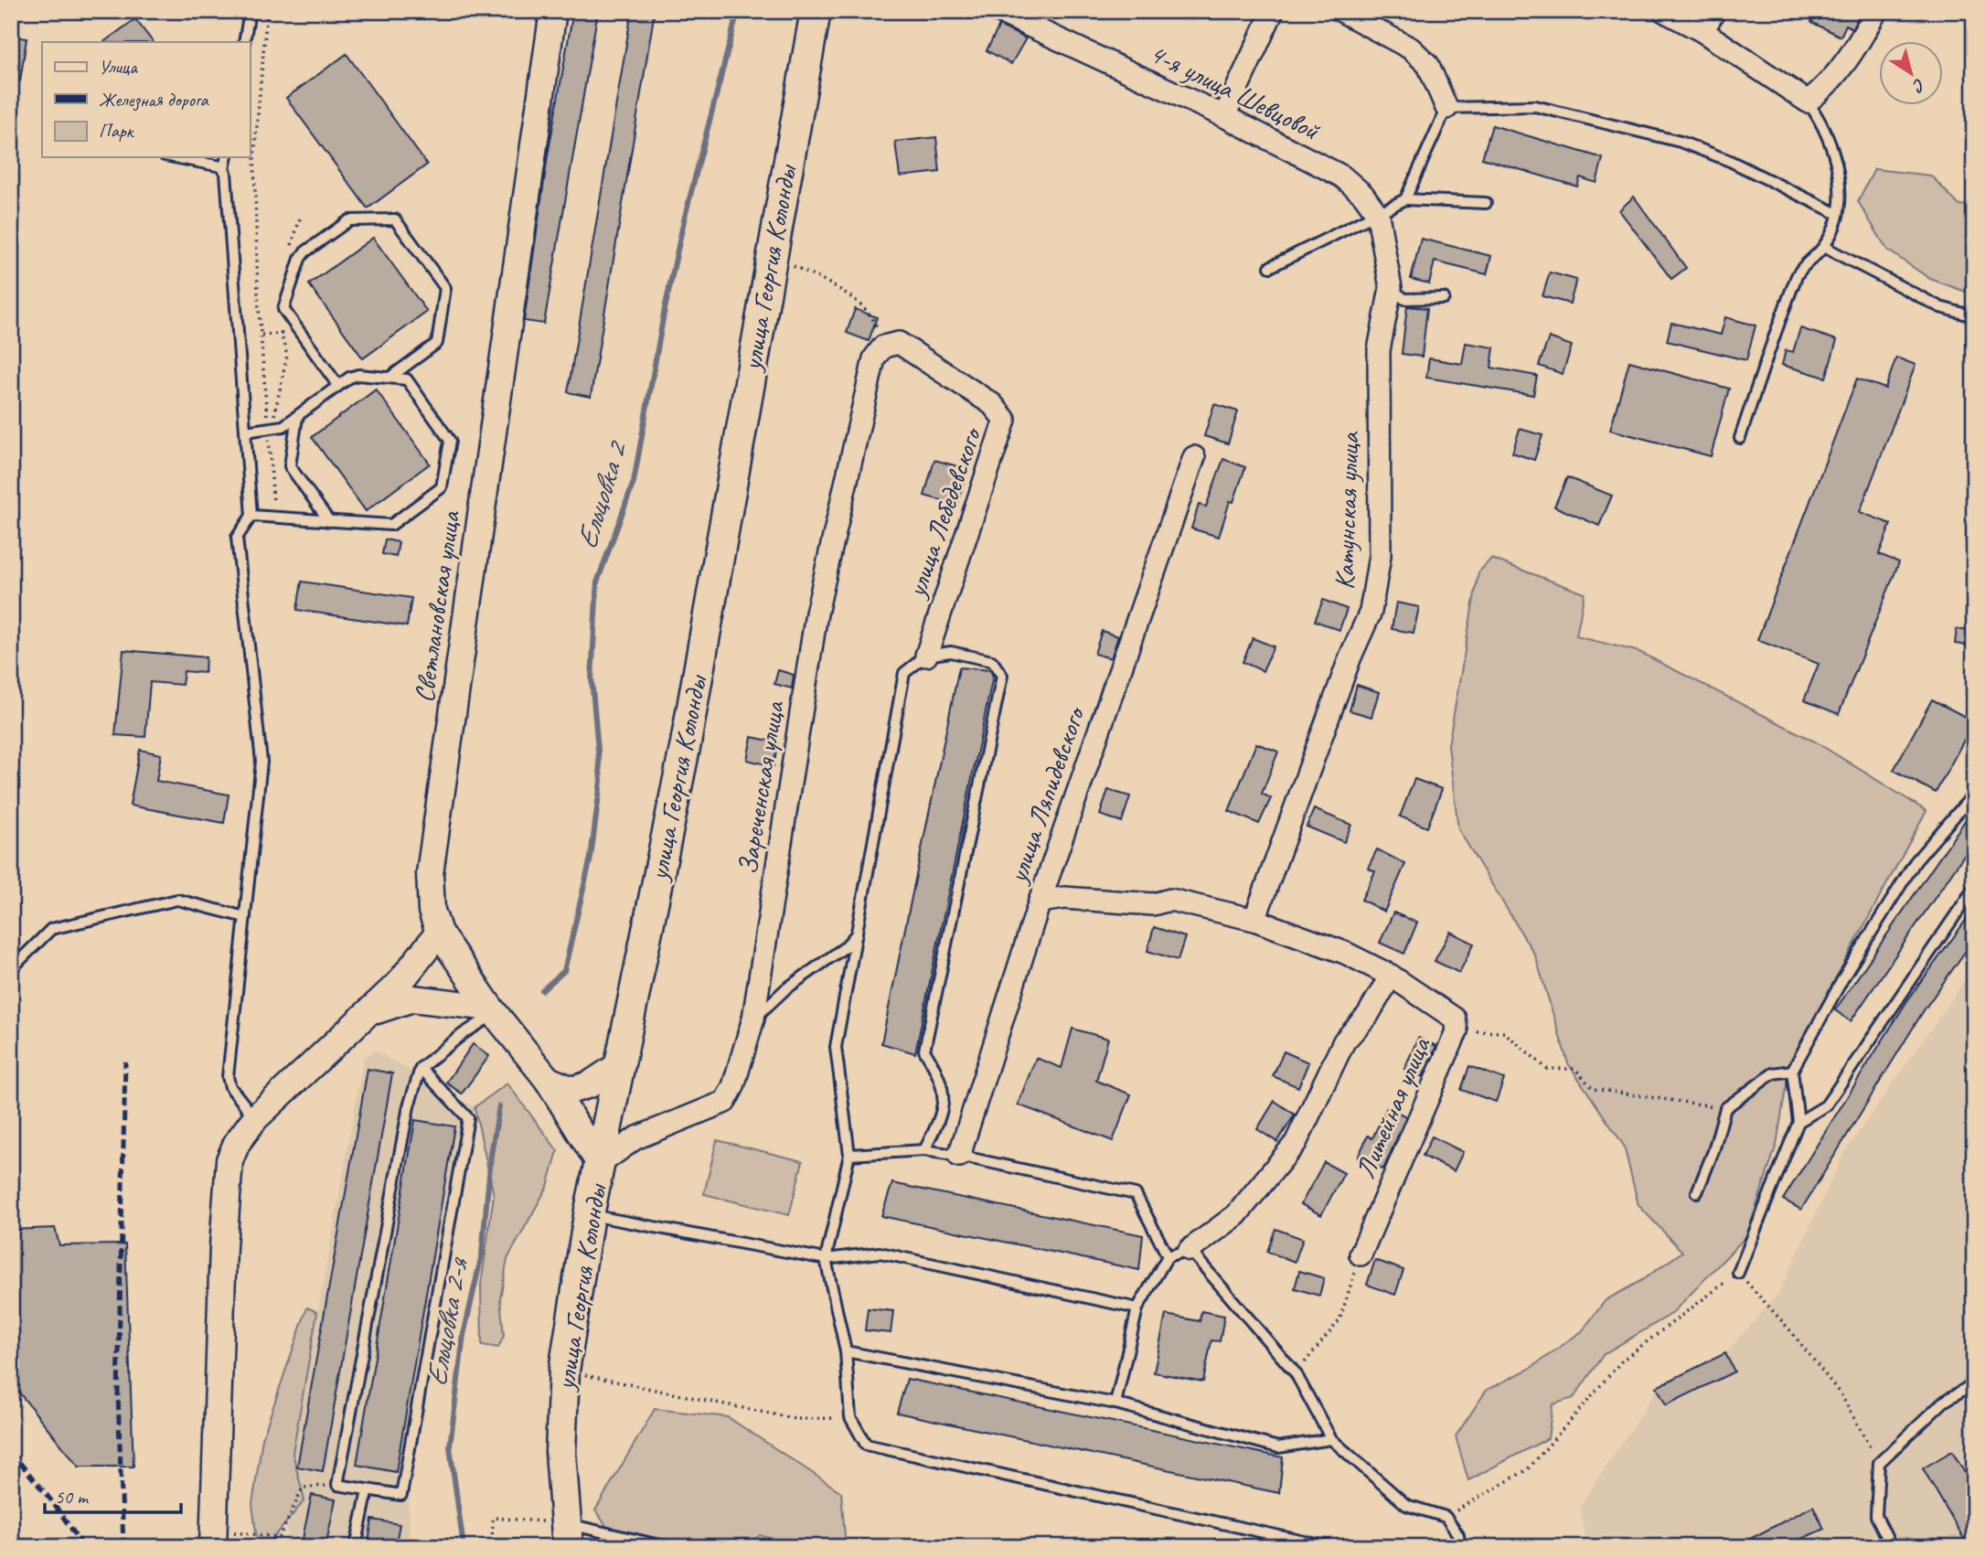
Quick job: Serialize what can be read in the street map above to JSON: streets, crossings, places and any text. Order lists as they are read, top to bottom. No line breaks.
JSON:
{"streets":{"main road":["улица Георгия Колонды"],"street":["4-я улица Шевцовой","Катунская улица","улица Лебедевского","Светлановская улица","Зареченская улица","улица Ляпидевского","Литейная улица"]},"crossings":[["4-я улица Шевцовой","Катунская улица"],["улица Георгия Колонды","Светлановская улица"],["улица Георгия Колонды","Зареченская улица"],["Катунская улица","Литейная улица"],["улица Лебедевского","Зареченская улица"],["Светлановская улица","Зареченская улица"],["улица Ляпидевского","Литейная улица"]],"water":["Ельцовка 2","Ельцовка 2-я"],"legend":["Улица","Железная дорога","Парк"],"scale_bar":"50 m","north":"bottom right"}
